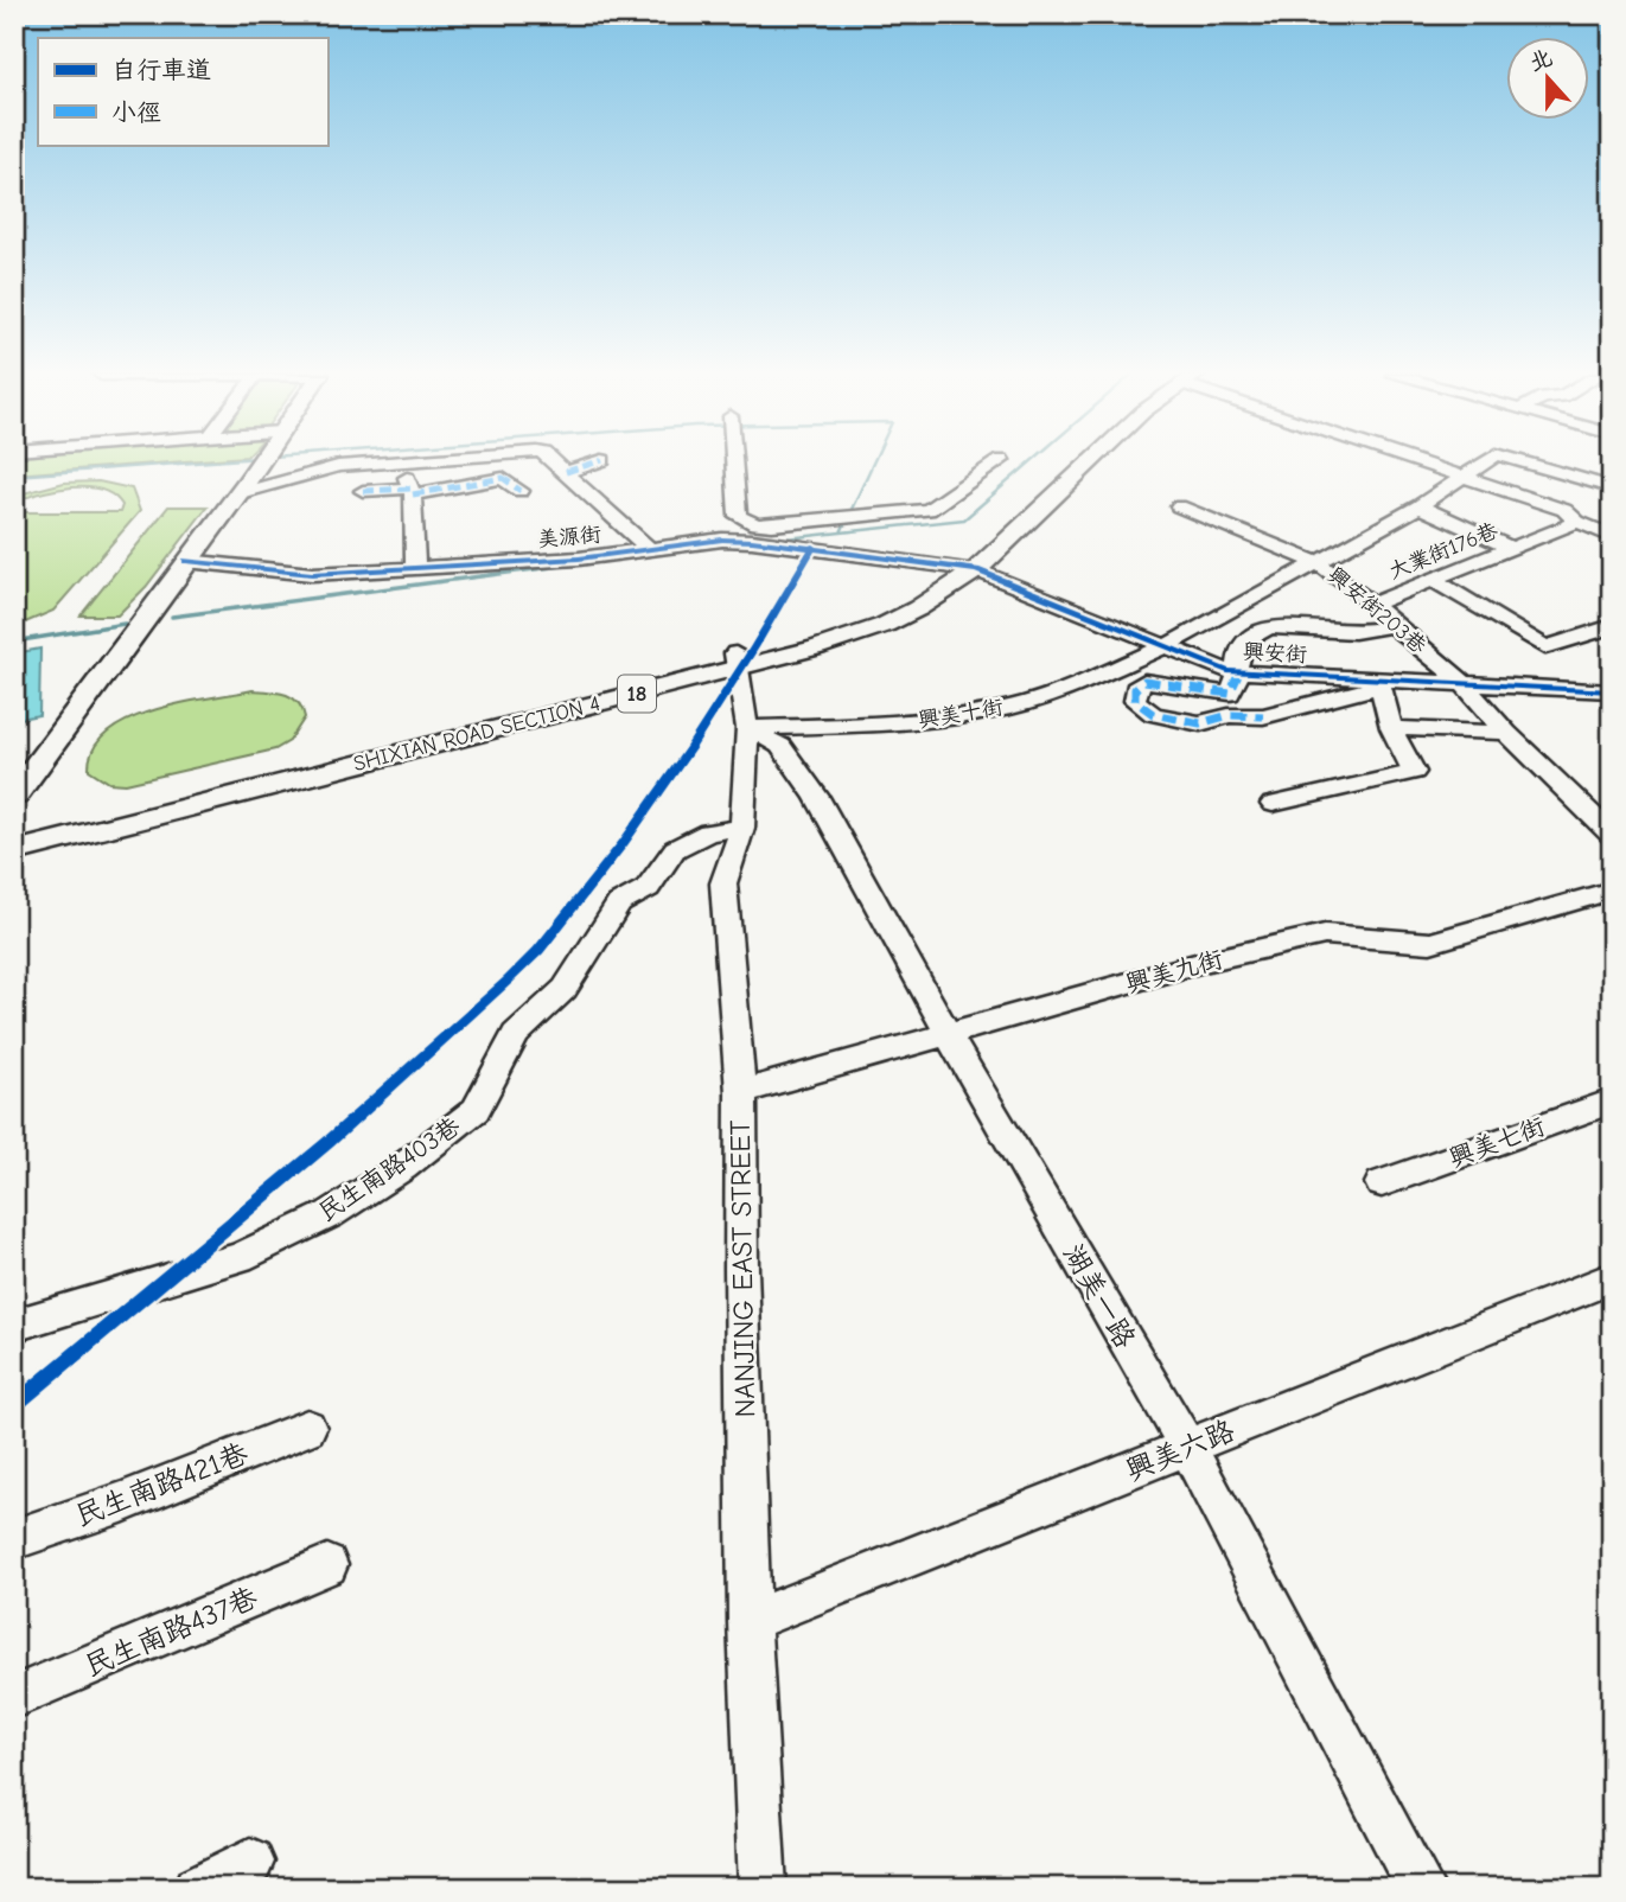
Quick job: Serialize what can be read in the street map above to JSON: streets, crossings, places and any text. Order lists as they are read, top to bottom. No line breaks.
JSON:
{"streets":{"main road":["18","SHIXIAN ROAD SECTION 4"],"street":["美源街","大業街176巷","興安街203巷","興安街","興美十街","興美九街","興美七街","民生南路403巷","NANJING EAST STREET","湖美一路","興美六路","民生南路421巷","民生南路437巷"]},"crossings":[["美源街","興安街"],["美源街","SHIXIAN ROAD SECTION 4"],["大業街176巷","興安街203巷"],["興安街203巷","興安街"],["興安街203巷","興美十街"],["興安街","興美十街"],["興安街","SHIXIAN ROAD SECTION 4"],["興美十街","NANJING EAST STREET"],["興美十街","湖美一路"],["SHIXIAN ROAD SECTION 4","NANJING EAST STREET"],["興美九街","NANJING EAST STREET"],["興美九街","湖美一路"],["民生南路403巷","NANJING EAST STREET"],["NANJING EAST STREET","湖美一路"],["NANJING EAST STREET","興美六路"],["湖美一路","興美六路"]],"legend":["自行車道","小徑"],"north":"top"}
